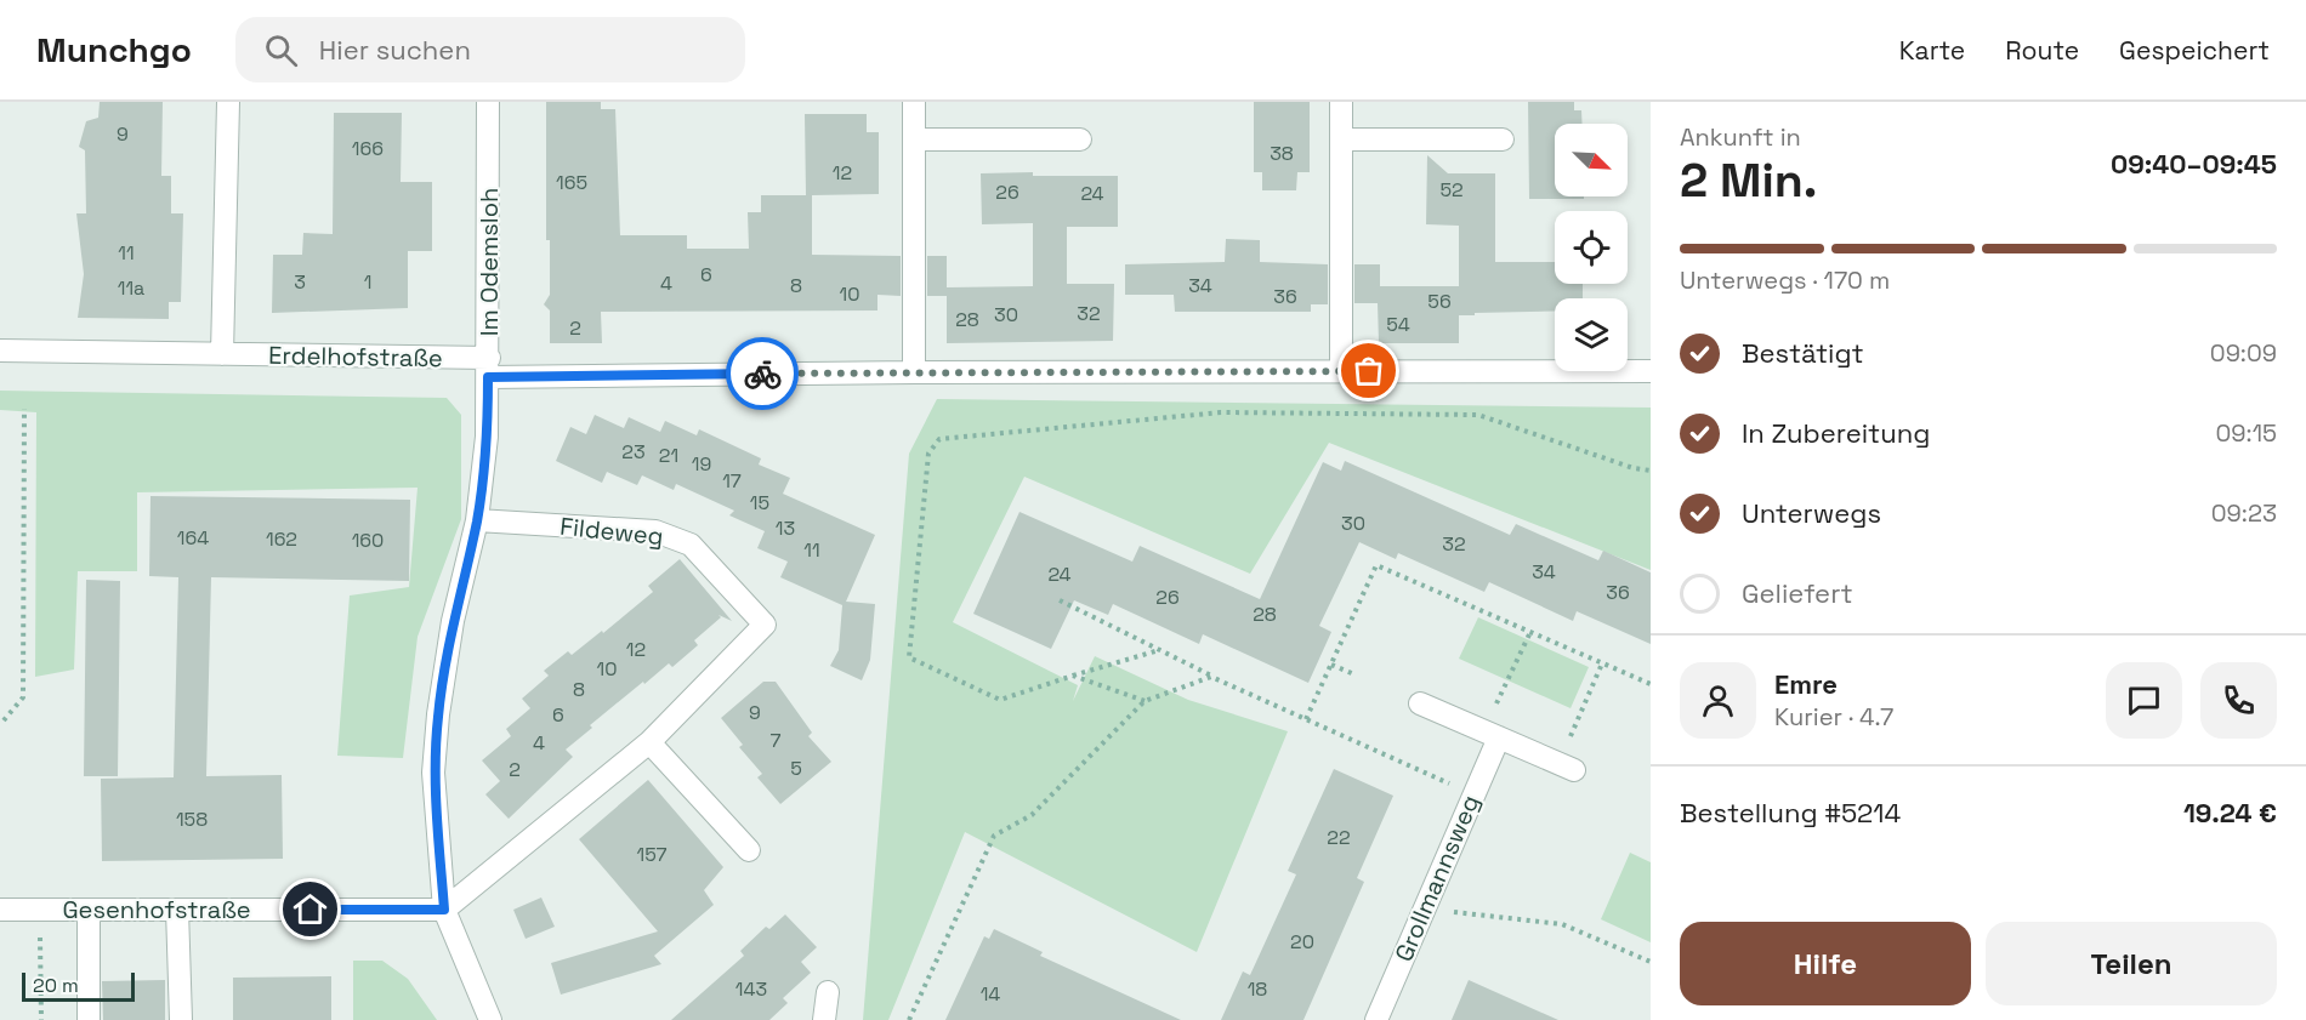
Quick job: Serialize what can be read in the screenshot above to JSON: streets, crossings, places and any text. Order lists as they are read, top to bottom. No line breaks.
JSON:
{"streets":{"street":["Im Odemsloh","Erdelhofstraße","Fildeweg","Grollmannsweg","Gesenhofstraße"]},"crossings":[["Im Odemsloh","Erdelhofstraße"],["Im Odemsloh","Fildeweg"],["Im Odemsloh","Gesenhofstraße"],["Fildeweg","Gesenhofstraße"]],"house_numbers":["9","166","38","12","165","52","26","24","11","6","3","1","4","8","34","11a","10","36","56","32","30","28","54","2","23","21","19","17","15","30","13","164","162","160","32","11","34","24","36","26","28","12","10","8","9","6","7","4","5","2","158","22","157","20","143","18","14"],"scale_bar":"20 m","north":"bottom right","page":{"header":"Munchgo","search":"Hier suchen","nav":["Karte","Route","Gespeichert"],"heading":["2 Min.","Ankunft in","09:40–09:45"],"panel":["Emre","Kurier · 4.7","Bestellung #5214","19.24 €"],"bar":"Unterwegs · 170 m","list":[["Bestätigt","09:09"],["In Zubereitung","09:15"],["Unterwegs","09:23"],"Geliefert"],"buttons":["Hilfe","Teilen"],"scale":"20 m"}}
